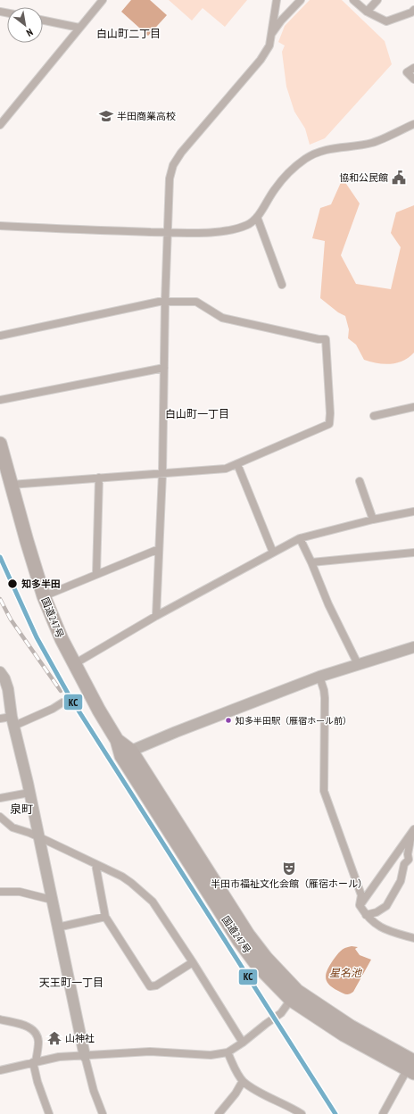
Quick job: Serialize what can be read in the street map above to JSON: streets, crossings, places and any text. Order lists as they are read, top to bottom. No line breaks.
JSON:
{"streets":{"highway":["国道247号"]},"districts":["白山町二丁目","白山町一丁目","泉町","天王町一丁目"],"water":["星名池"],"places":{"school or university":["半田商業高校"],"public building":["協和公民館"],"other":["知多半田","知多半田駅（雁宿ホール前）"],"theatre":["半田市福祉文化会館（雁宿ホール）"],"temple":["山神社"]},"lines":["transit line KC"],"north":"bottom right"}
